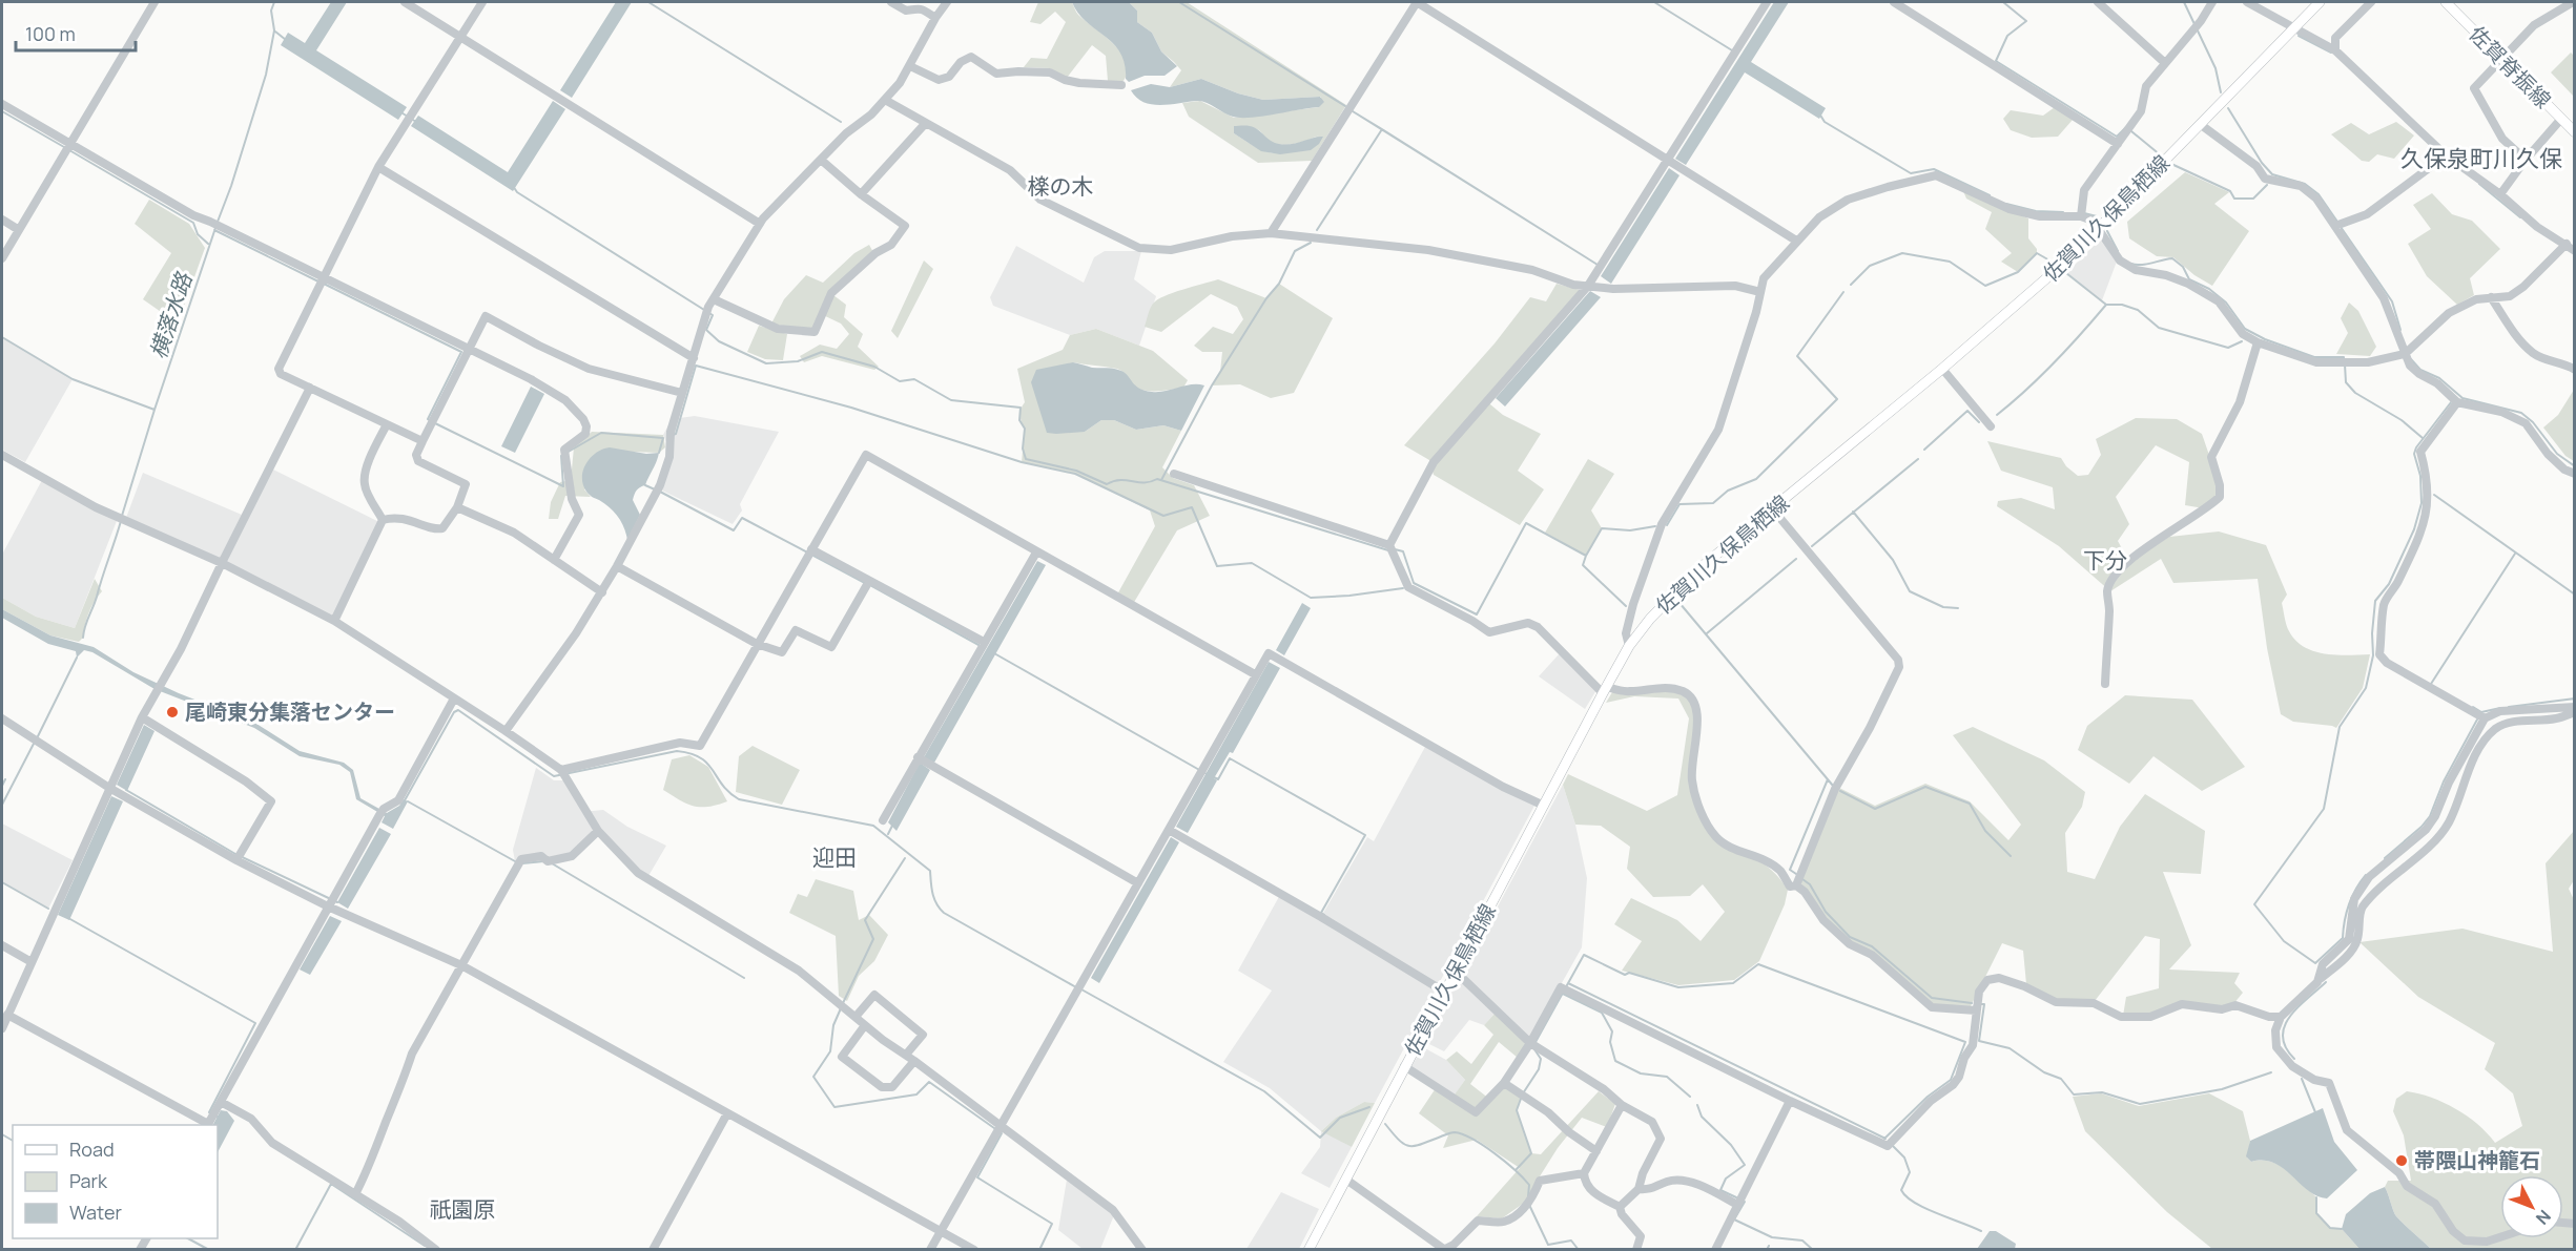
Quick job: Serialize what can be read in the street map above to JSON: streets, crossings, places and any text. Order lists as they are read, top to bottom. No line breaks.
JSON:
{"streets":{"main road":["佐賀脊振線","佐賀川久保鳥栖線"]},"districts":["久保泉町川久保","檪の木","下分","迎田","祇園原"],"water":["横落水路"],"places":["尾崎東分集落センター","帯隈山神籠石"],"legend":["Road","Park","Water"],"scale_bar":"100 m","north":"bottom right"}
